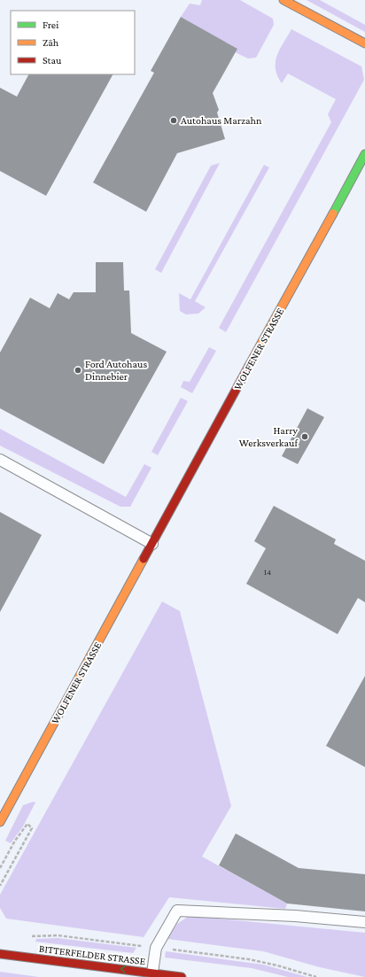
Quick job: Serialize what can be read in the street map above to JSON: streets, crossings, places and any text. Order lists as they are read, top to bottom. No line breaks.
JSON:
{"streets":{"street":["WOLFENER STRASSE","BITTERFELDER STRASSE"]},"one_way":["BITTERFELDER STRASSE"],"places":["Autohaus Marzahn","Ford Autohaus Dinnebier","Harry Werksverkauf"],"house_numbers":["14"],"legend":["Frei","Zäh","Stau"]}
